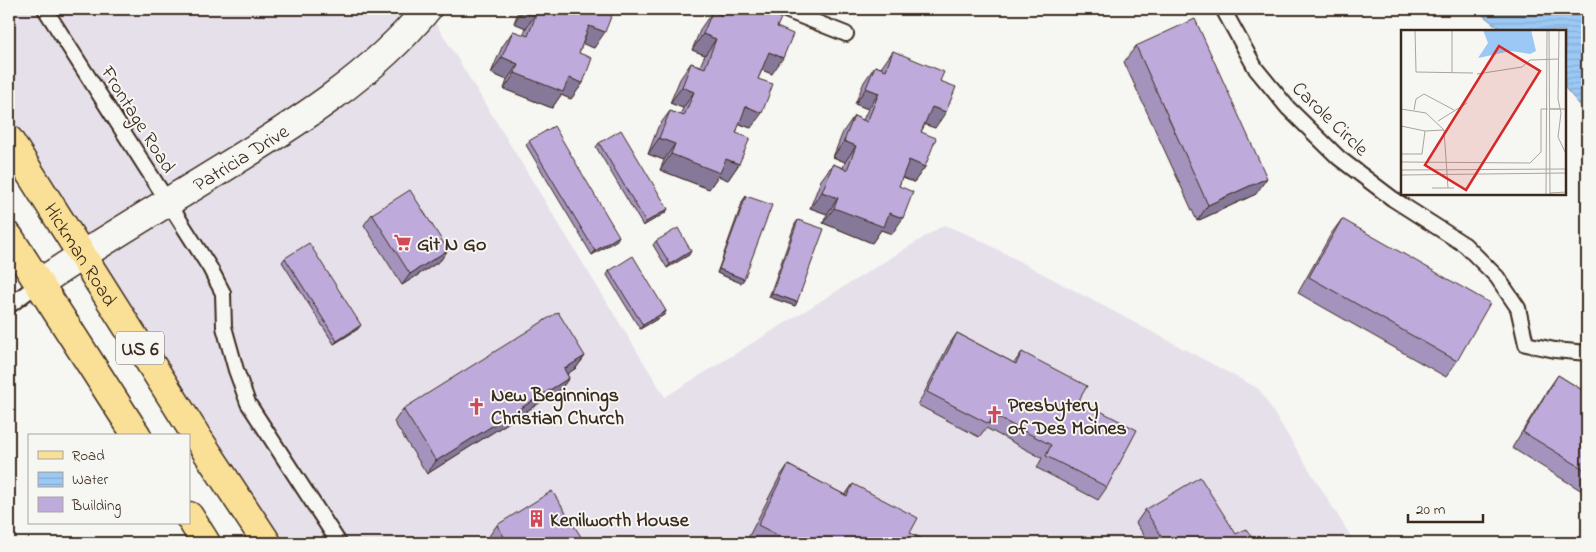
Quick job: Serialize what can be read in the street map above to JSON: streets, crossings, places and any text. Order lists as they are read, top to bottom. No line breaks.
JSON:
{"streets":{"main road":["Hickman Road","US 6"],"street":["Patricia Drive"],"lane":["Carole Circle","Frontage Road"]},"crossings":[["Frontage Road","Patricia Drive"],["Patricia Drive","Hickman Road"],["Patricia Drive","US 6"]],"places":{"supermarket":["Git N Go"],"church":["New Beginnings Christian Church","Presbytery of Des Moines"],"building":["Kenilworth House"]},"legend":["Road","Water","Building"],"scale_bar":"20 m"}
